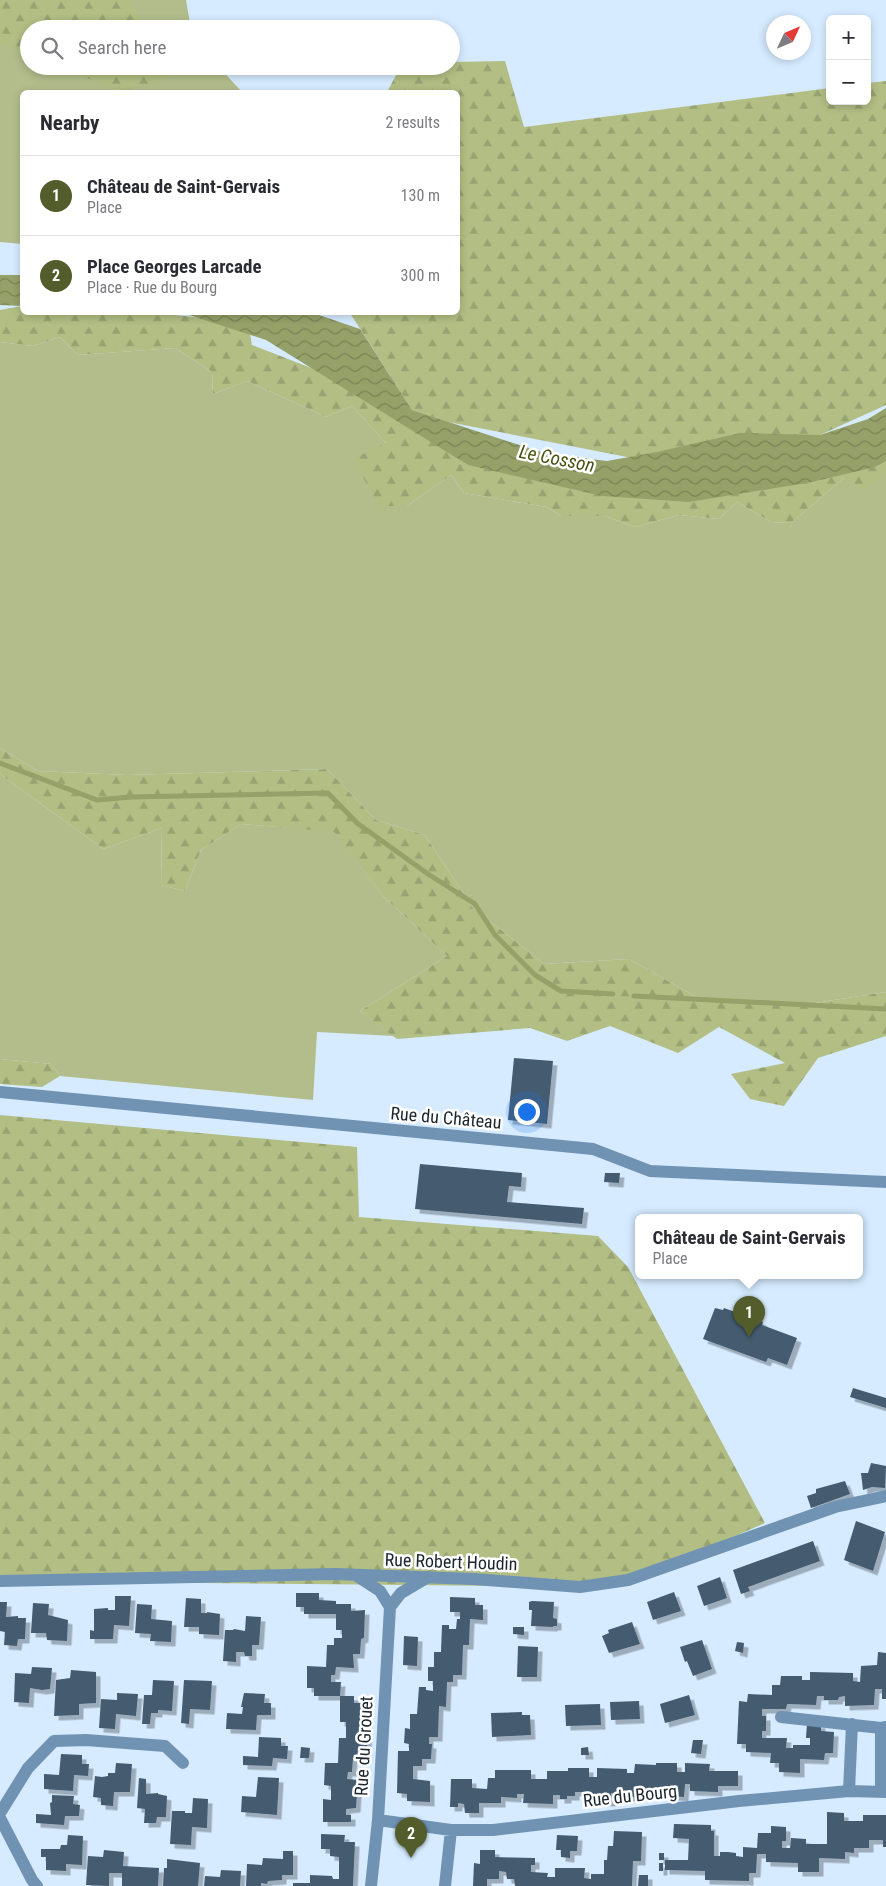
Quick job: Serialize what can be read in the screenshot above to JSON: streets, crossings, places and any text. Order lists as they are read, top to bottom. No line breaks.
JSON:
{"streets":{"street":["Rue du Château","Rue Robert Houdin","Rue du Grouet","Rue du Bourg"]},"crossings":[["Rue du Grouet","Rue du Bourg"]],"water":["Le Cosson"],"north":"top right","page":{"map_buttons":["+","−"],"search":"Search here","heading":["Nearby","2 results"],"list":[{"mark":"1","name":"Château de Saint-Gervais","note":"Place","value":"130 m"},{"mark":"2","name":"Place Georges Larcade","note":"Place · Rue du Bourg","value":"300 m"}],"popup":["Château de Saint-Gervais","Place"],"pins":["1","2"]}}
